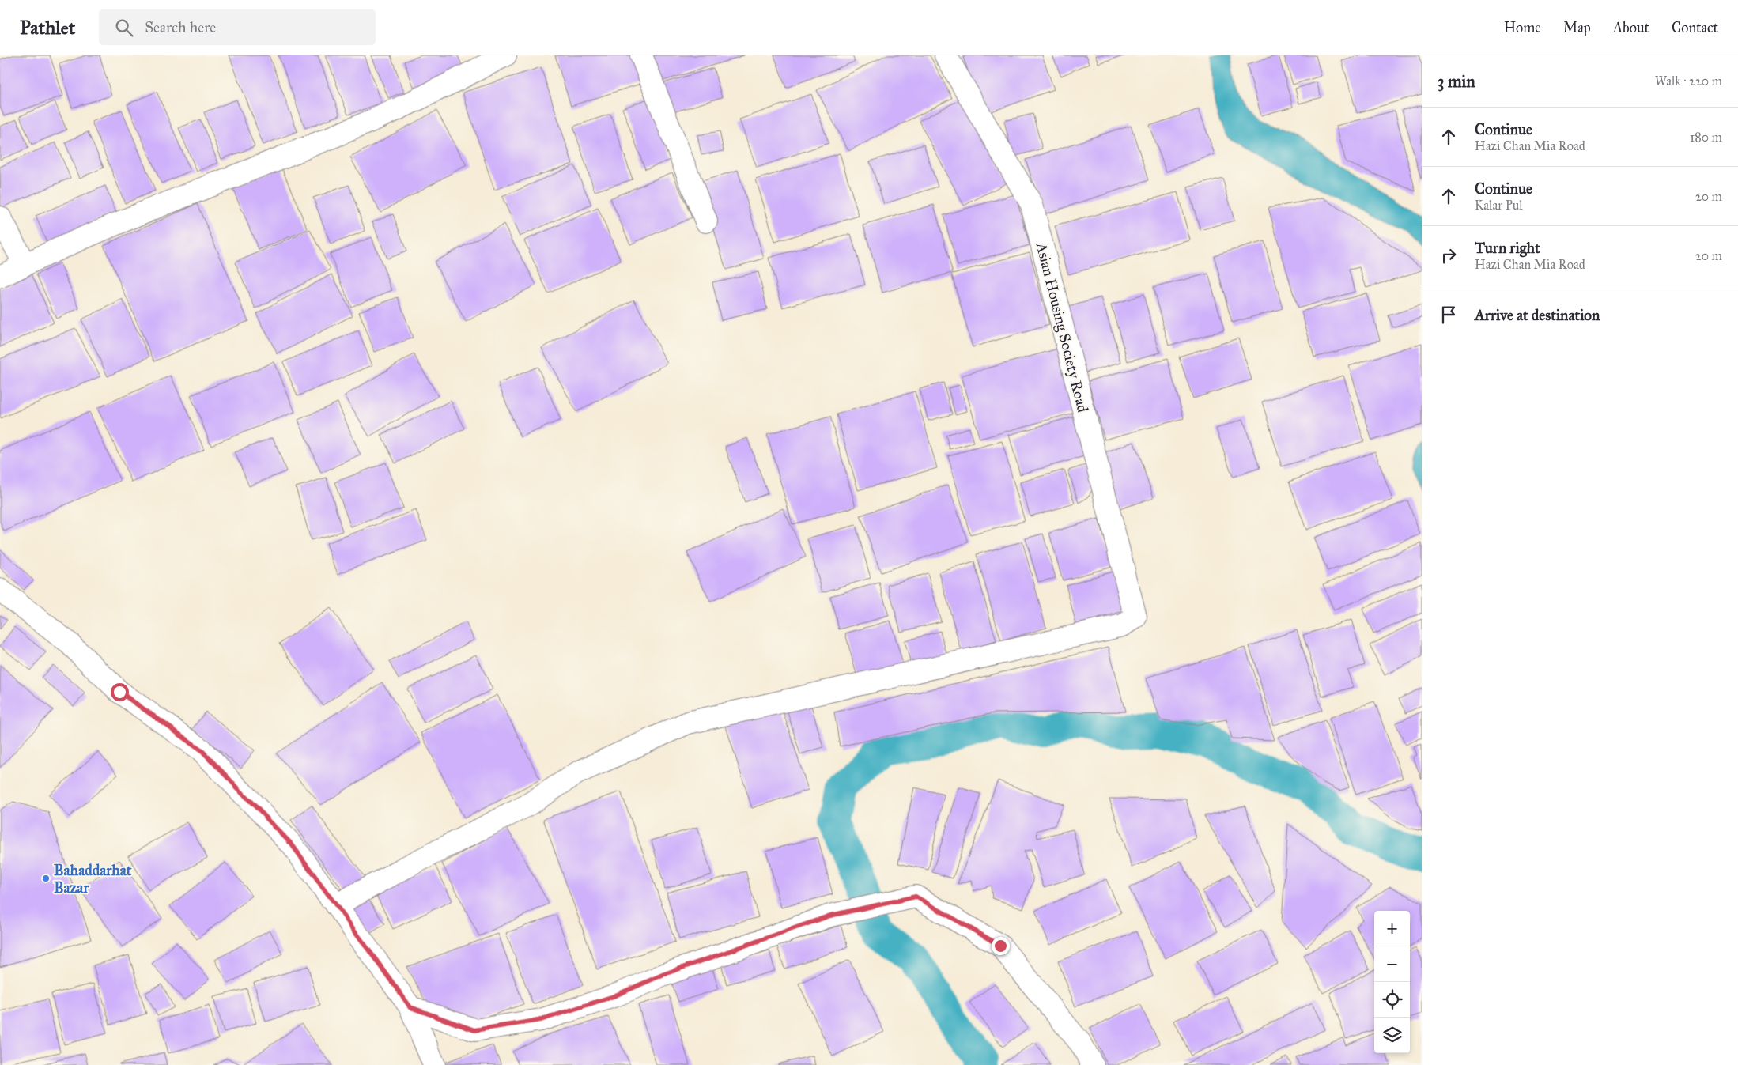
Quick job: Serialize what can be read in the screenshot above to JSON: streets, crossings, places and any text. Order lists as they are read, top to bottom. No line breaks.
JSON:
{"streets":{"street":["Asian Housing Society Road"]},"places":["Bahaddarhat Bazar"],"page":{"header":"Pathlet","search":"Search here","nav":["Home","Map","About","Contact"],"heading":["3 min","Walk · 220 m"],"list":[["Continue","Hazi Chan Mia Road","180 m"],["Continue","Kalar Pul","20 m"],["Turn right","Hazi Chan Mia Road","20 m"],"Arrive at destination"],"map_buttons":["+","−"]}}
